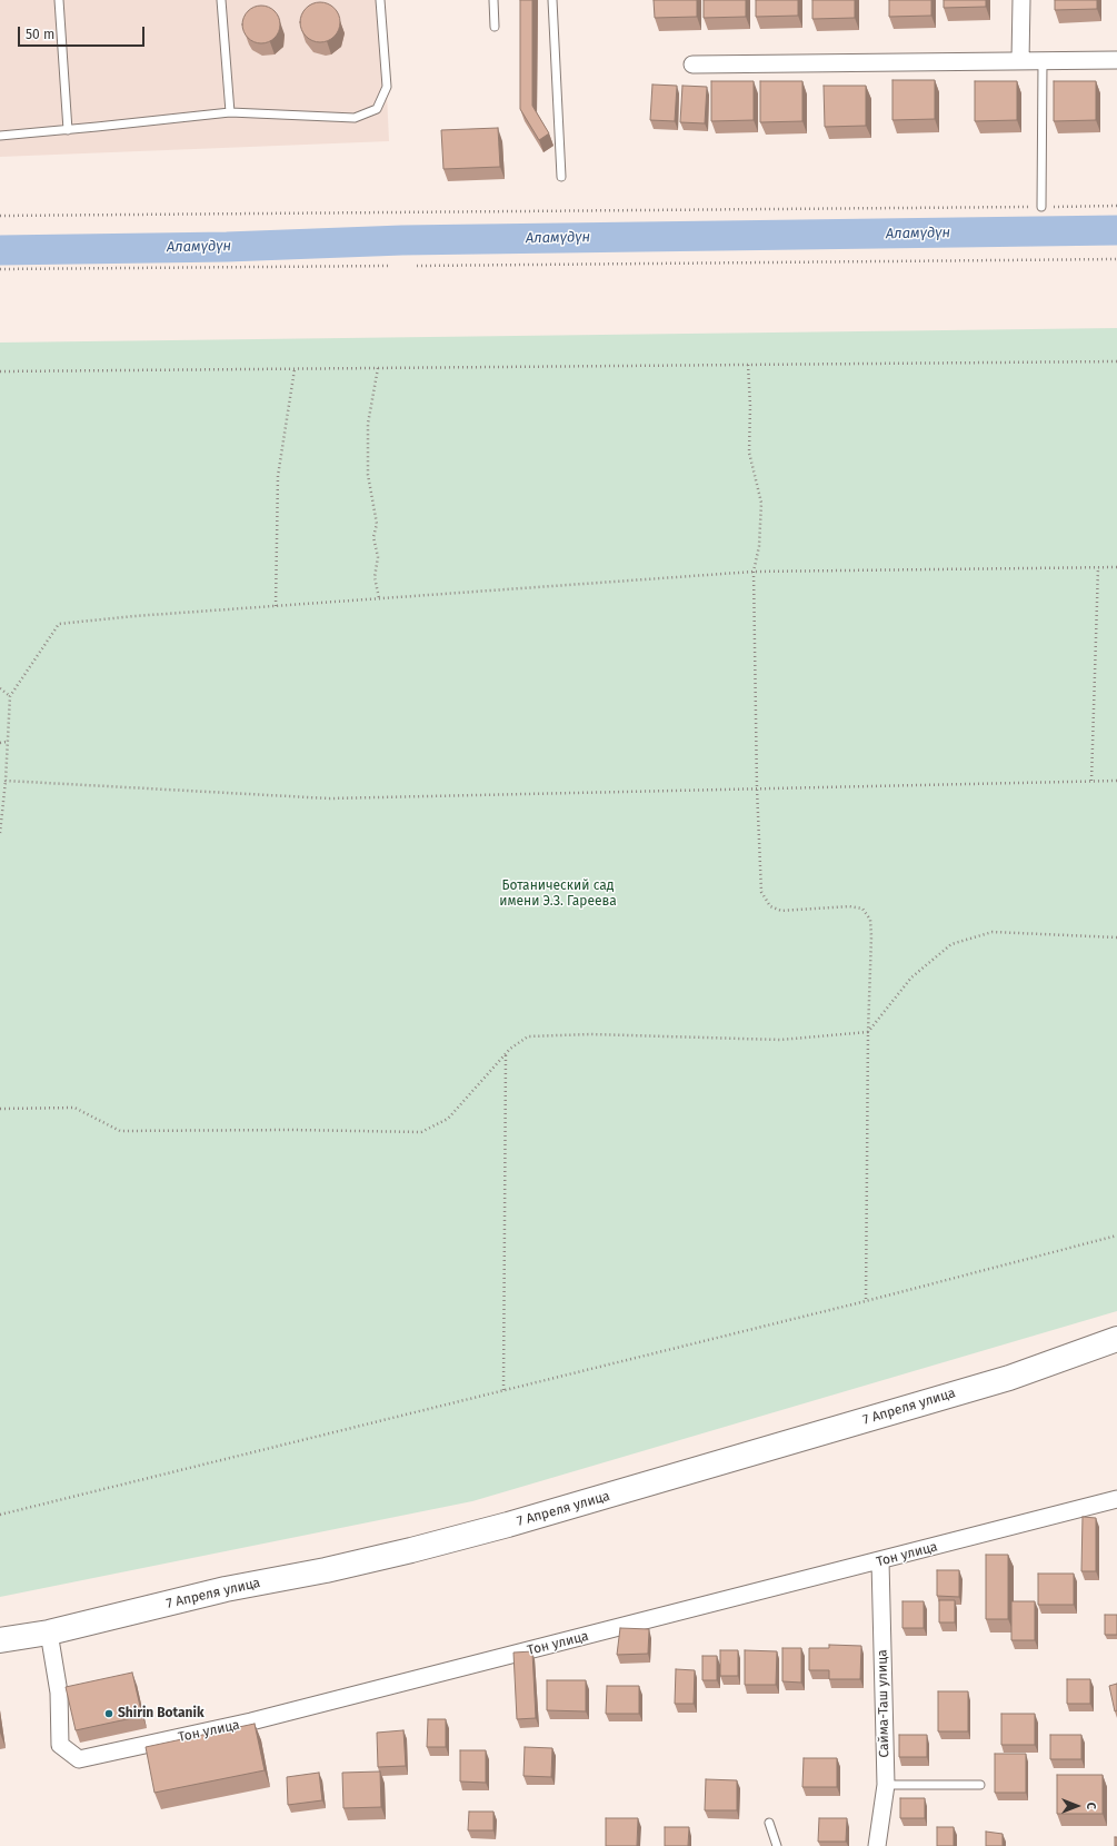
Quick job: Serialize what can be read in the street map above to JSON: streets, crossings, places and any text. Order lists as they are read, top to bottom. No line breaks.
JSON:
{"streets":{"main road":["7 Апреля улица"],"street":["Тон улица","Сайма-Таш улица"]},"crossings":[["7 Апреля улица","Тон улица"],["Тон улица","Сайма-Таш улица"]],"water":["Аламүдүн"],"parks":["Ботанический сад имени Э.З. Гареева"],"places":["Shirin Botanik"],"scale_bar":"50 m","north":"right"}
